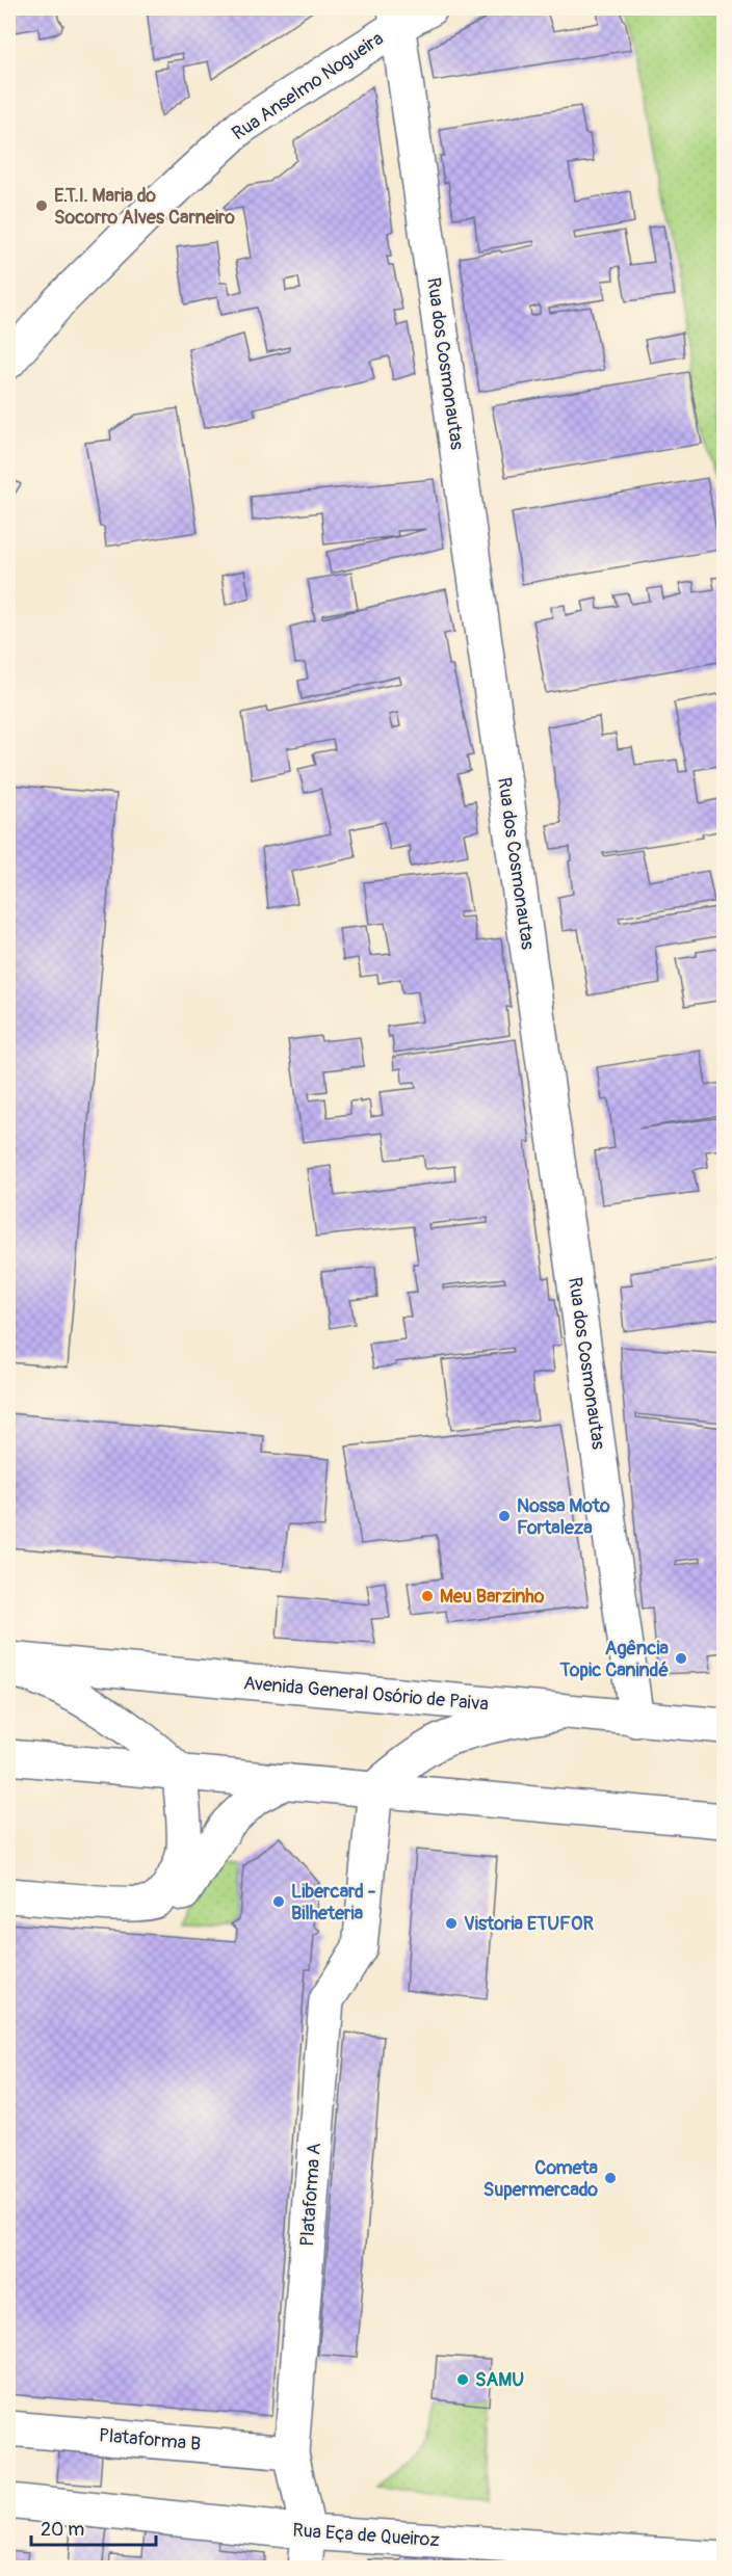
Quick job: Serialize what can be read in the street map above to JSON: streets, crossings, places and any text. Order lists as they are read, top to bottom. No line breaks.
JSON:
{"streets":{"street":["Rua Anselmo Nogueira","Rua dos Cosmonautas","Avenida General Osório de Paiva","Plataforma A","Plataforma B","Rua Eça de Queiroz"]},"crossings":[["Rua Anselmo Nogueira","Rua dos Cosmonautas"],["Rua dos Cosmonautas","Avenida General Osório de Paiva"],["Plataforma A","Plataforma B"],["Plataforma A","Rua Eça de Queiroz"]],"places":["E.T.I. Maria do Socorro Alves Carneiro","Nossa Moto Fortaleza","Meu Barzinho","Agência Topic Canindé","Libercard - Bilheteria","Vistoria ETUFOR","Cometa Supermercado","SAMU"],"scale_bar":"20 m"}
